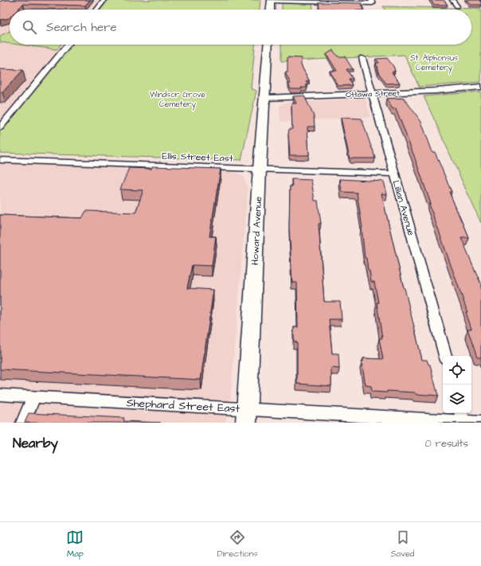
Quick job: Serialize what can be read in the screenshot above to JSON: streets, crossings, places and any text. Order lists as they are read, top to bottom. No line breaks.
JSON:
{"streets":{"main road":["Howard Avenue"],"street":["Ottawa Street","Ellis Street East","Lillian Avenue","Shephard Street East"]},"crossings":[["Ottawa Street","Lillian Avenue"],["Ottawa Street","Howard Avenue"],["Ellis Street East","Lillian Avenue"],["Ellis Street East","Howard Avenue"],["Howard Avenue","Shephard Street East"]],"parks":["St. Alphonsus Cemetery","Windsor Grove Cemetery"],"page":{"search":"Search here","heading":["Nearby","0 results"],"nav":["Map","Directions","Saved"]}}
